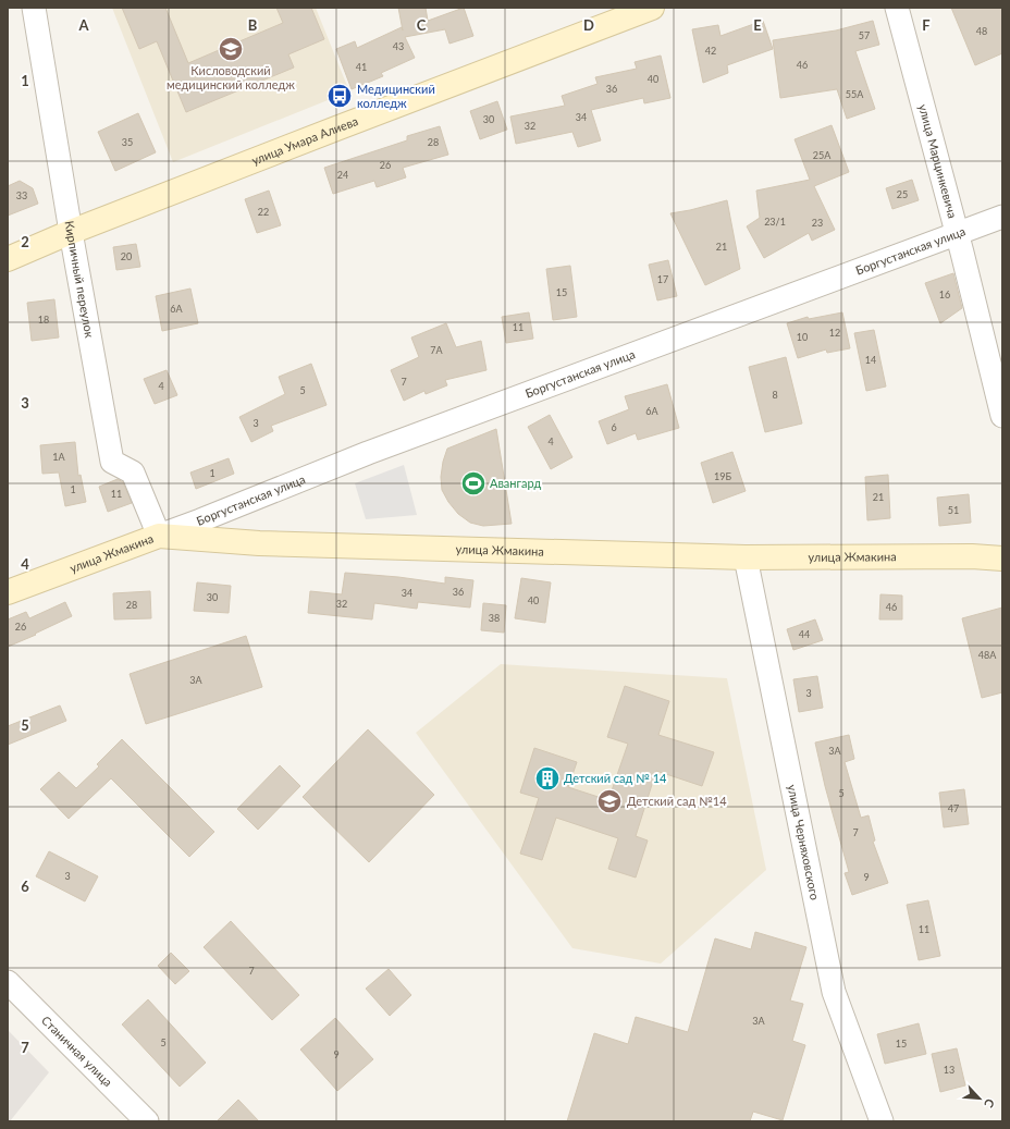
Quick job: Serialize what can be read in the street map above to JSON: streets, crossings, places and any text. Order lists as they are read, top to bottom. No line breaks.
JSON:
{"streets":{"street":["улица Умара Алиева","улица Марцинкевича","Боргустанская улица","Кирпичный переулок","улица Жмакина","улица Черняховского","Станичная улица"]},"crossings":[["улица Умара Алиева","Кирпичный переулок"],["улица Марцинкевича","Боргустанская улица"],["Боргустанская улица","Кирпичный переулок"],["Боргустанская улица","улица Жмакина"],["Кирпичный переулок","улица Жмакина"],["улица Жмакина","улица Черняховского"]],"places":{"school or university":["Кисловодский медицинский колледж","Детский сад №14"],"bus stop":["Медицинский колледж"],"sports":["Авангард"],"building":["Детский сад № 14"]},"house_numbers":["48","57","43","42","46","41","40","36","55А","34","30","32","35","28","25А","26","24","25","33","22","23/1","23","21","20","17","15","16","6А","18","11","12","10","7А","14","7","4","5","8","6А","3","6","4","1А","1","19Б","1","11","21","51","36","34","30","40","32","28","46","38","26","44","48А","3А","3","3А","5","47","7","3","9","11","7","3А","5","15","9","13"],"north":"bottom right","grid":{"columns":["A","B","C","D","E","F"],"rows":["1","2","3","4","5","6","7"]}}
